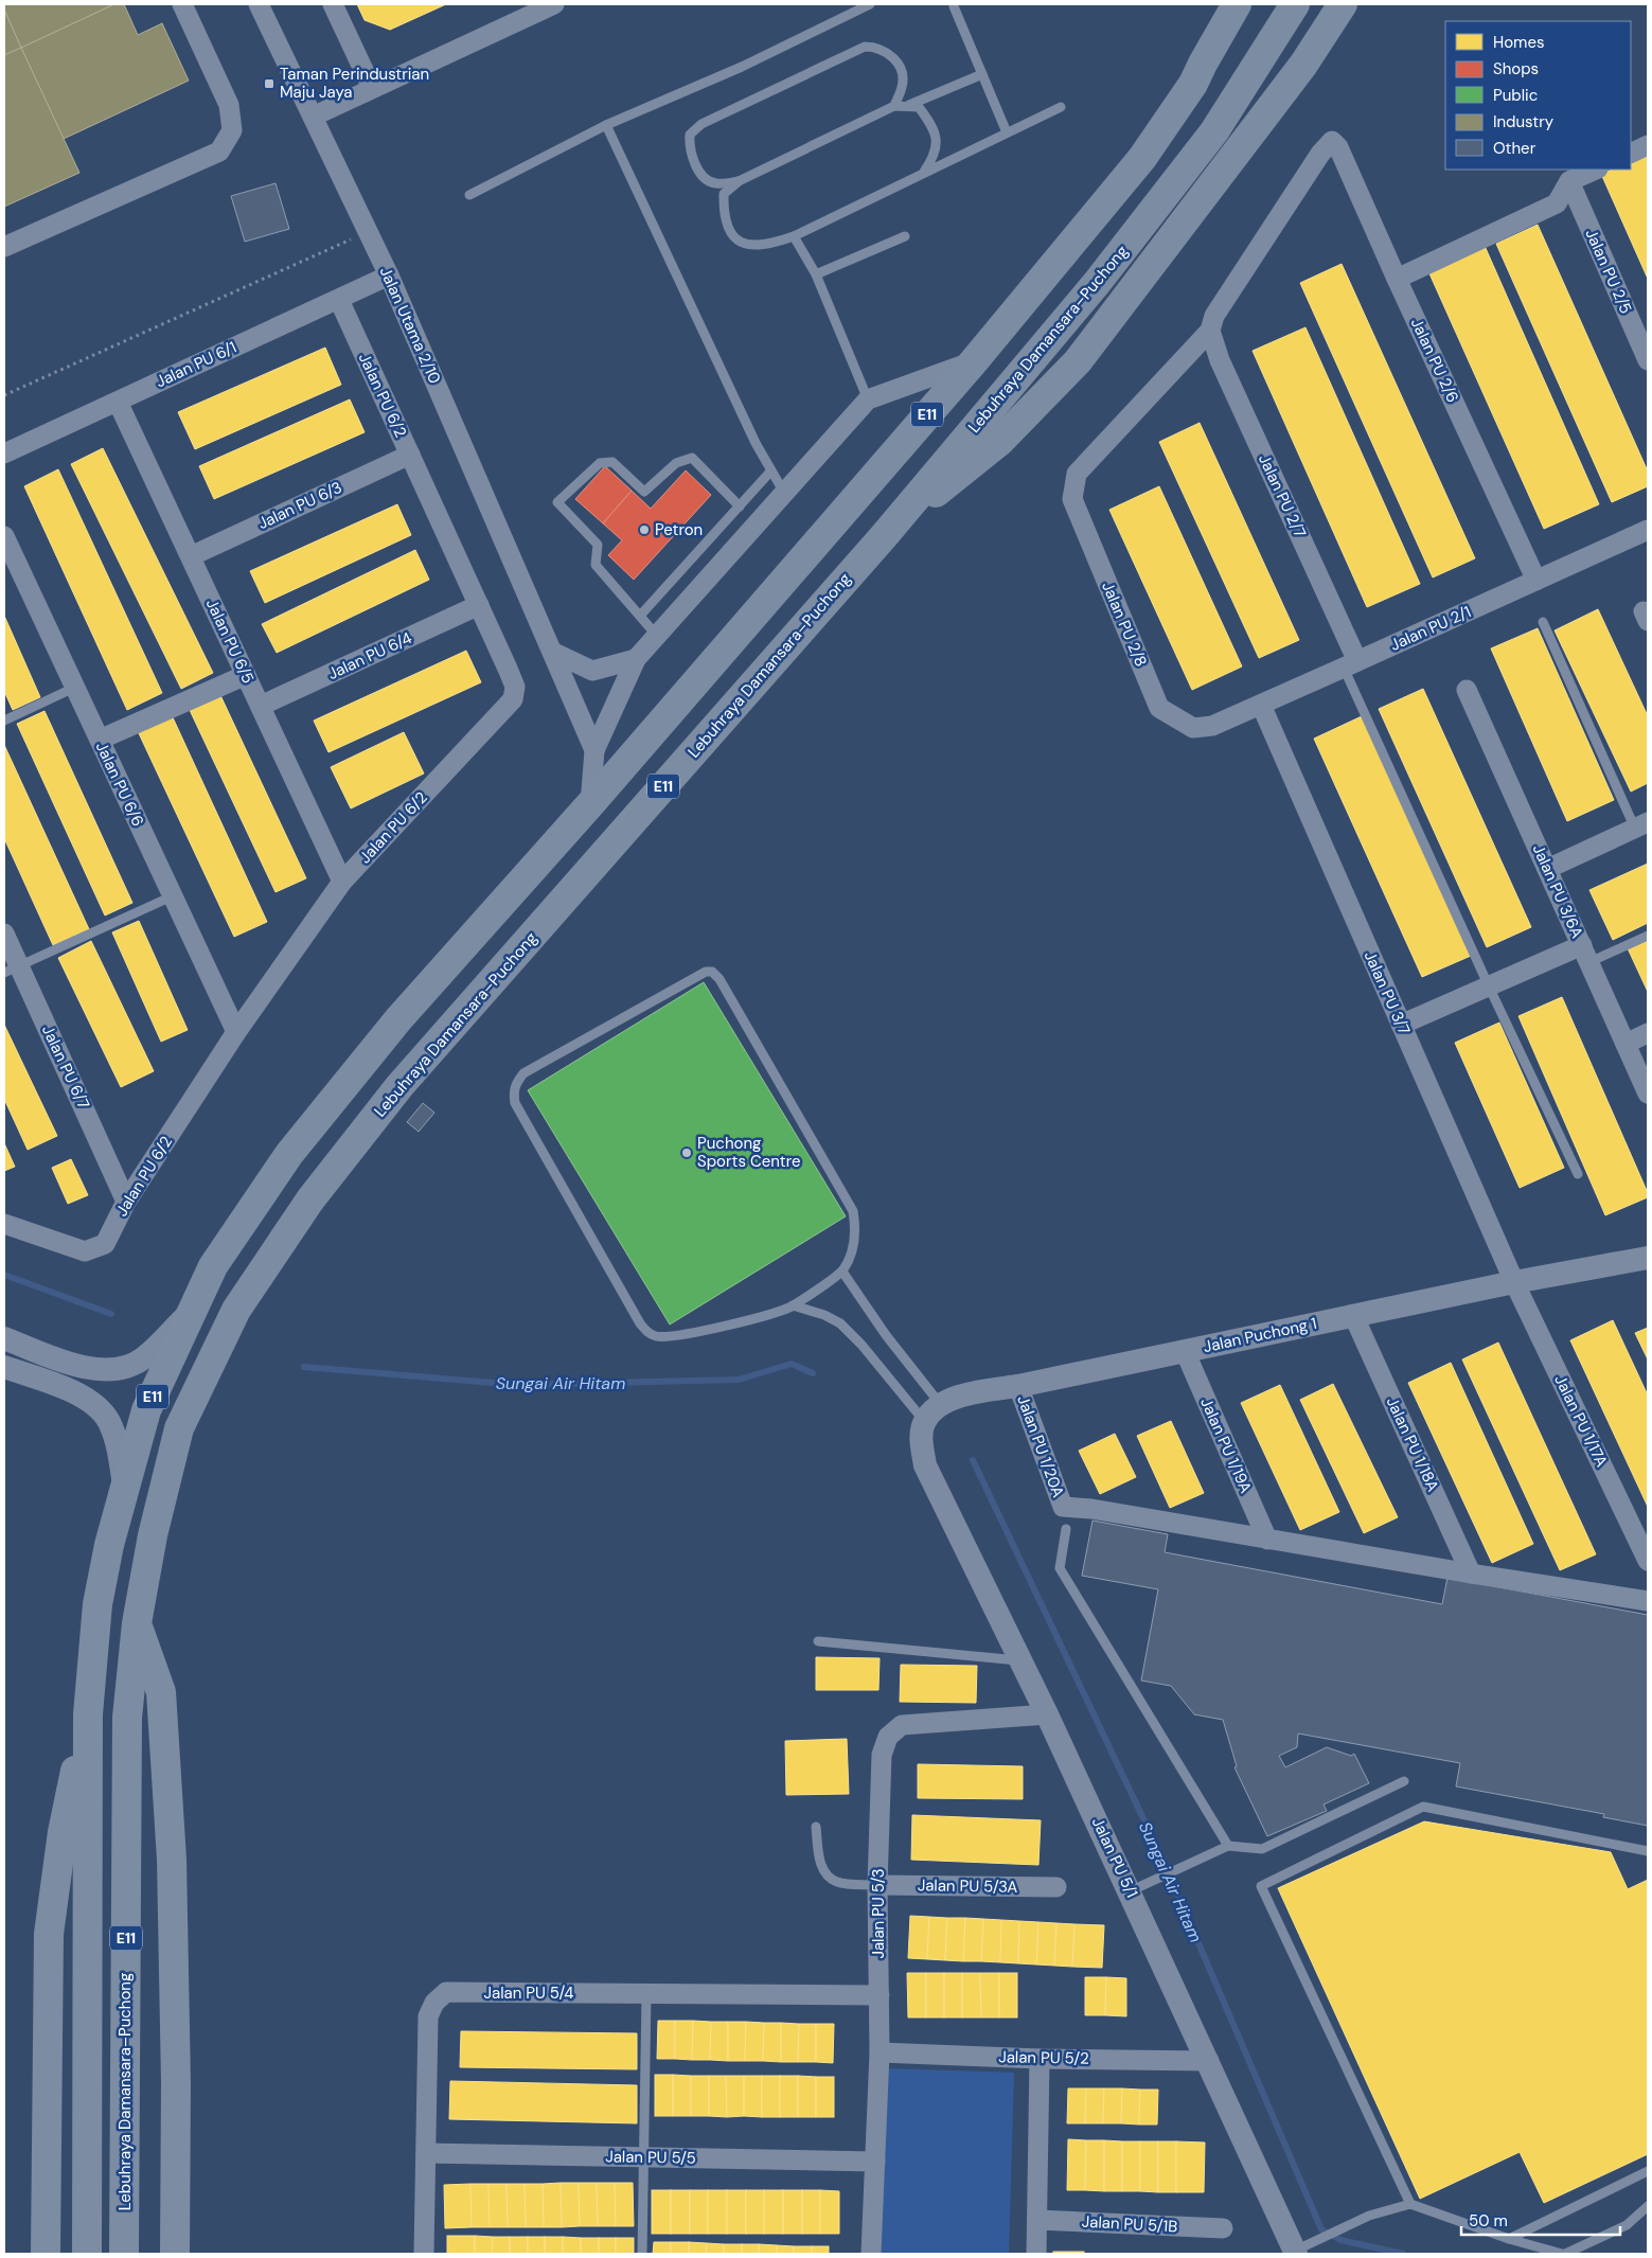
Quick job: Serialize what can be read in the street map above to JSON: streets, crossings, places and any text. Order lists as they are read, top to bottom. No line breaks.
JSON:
{"streets":{"highway":["Lebuhraya Damansara–Puchong","E11"],"street":["Jalan PU 2/5","Jalan Utama 2/10","Jalan PU 2/6","Jalan PU 6/1","Jalan PU 6/2","Jalan PU 2/7","Jalan PU 6/3","Jalan PU 2/8","Jalan PU 2/1","Jalan PU 6/5","Jalan PU 6/4","Jalan PU 6/6","Jalan PU 3/6A","Jalan PU 3/7","Jalan PU 6/7","Jalan Puchong 1","Jalan PU 1/17A","Jalan PU 1/18A","Jalan PU 1/19A","Jalan PU 1/20A","Jalan PU 5/1","Jalan PU 5/3A","Jalan PU 5/3","Jalan PU 5/4","Jalan PU 5/2","Jalan PU 5/5","Jalan PU 5/1B"]},"crossings":[["Jalan Utama 2/10","Jalan PU 6/1"],["Jalan Utama 2/10","E11"],["Jalan PU 2/6","Jalan PU 2/7"],["Jalan PU 2/6","Jalan PU 2/8"],["Jalan PU 2/6","Jalan PU 2/1"],["Jalan PU 6/1","Jalan PU 6/2"],["Jalan PU 6/1","Jalan PU 6/5"],["Jalan PU 6/2","Jalan PU 6/3"],["Jalan PU 6/2","Jalan PU 6/5"],["Jalan PU 6/2","Jalan PU 6/4"],["Jalan PU 6/2","Jalan PU 6/6"],["Jalan PU 6/2","Jalan PU 6/7"],["Jalan PU 2/7","Jalan PU 2/8"],["Jalan PU 2/7","Jalan PU 2/1"],["Jalan PU 6/3","Jalan PU 6/5"],["Jalan PU 2/8","Jalan PU 2/1"],["Jalan PU 2/1","Jalan PU 3/7"],["Jalan PU 6/5","Jalan PU 6/4"],["Jalan PU 3/7","Jalan Puchong 1"],["Jalan PU 3/7","Jalan PU 1/17A"],["Jalan Puchong 1","Jalan PU 1/17A"],["Jalan Puchong 1","Jalan PU 1/18A"],["Jalan Puchong 1","Jalan PU 1/19A"],["Jalan Puchong 1","Jalan PU 1/20A"],["Jalan Puchong 1","Jalan PU 5/1"],["Jalan PU 1/19A","Jalan PU 1/20A"],["Jalan PU 5/1","Jalan PU 5/3"],["Jalan PU 5/1","Jalan PU 5/2"],["Jalan PU 5/3A","Jalan PU 5/3"],["Jalan PU 5/3","Jalan PU 5/4"],["Jalan PU 5/3","Jalan PU 5/2"],["Jalan PU 5/3","Jalan PU 5/5"],["Jalan PU 5/4","Jalan PU 5/5"]],"water":["Sungai Air Hitam"],"places":{"transit":["Taman Perindustrian Maju Jaya"],"other":["Petron","Puchong Sports Centre"]},"legend":["Homes","Shops","Public","Industry","Other"],"scale_bar":"50 m"}
